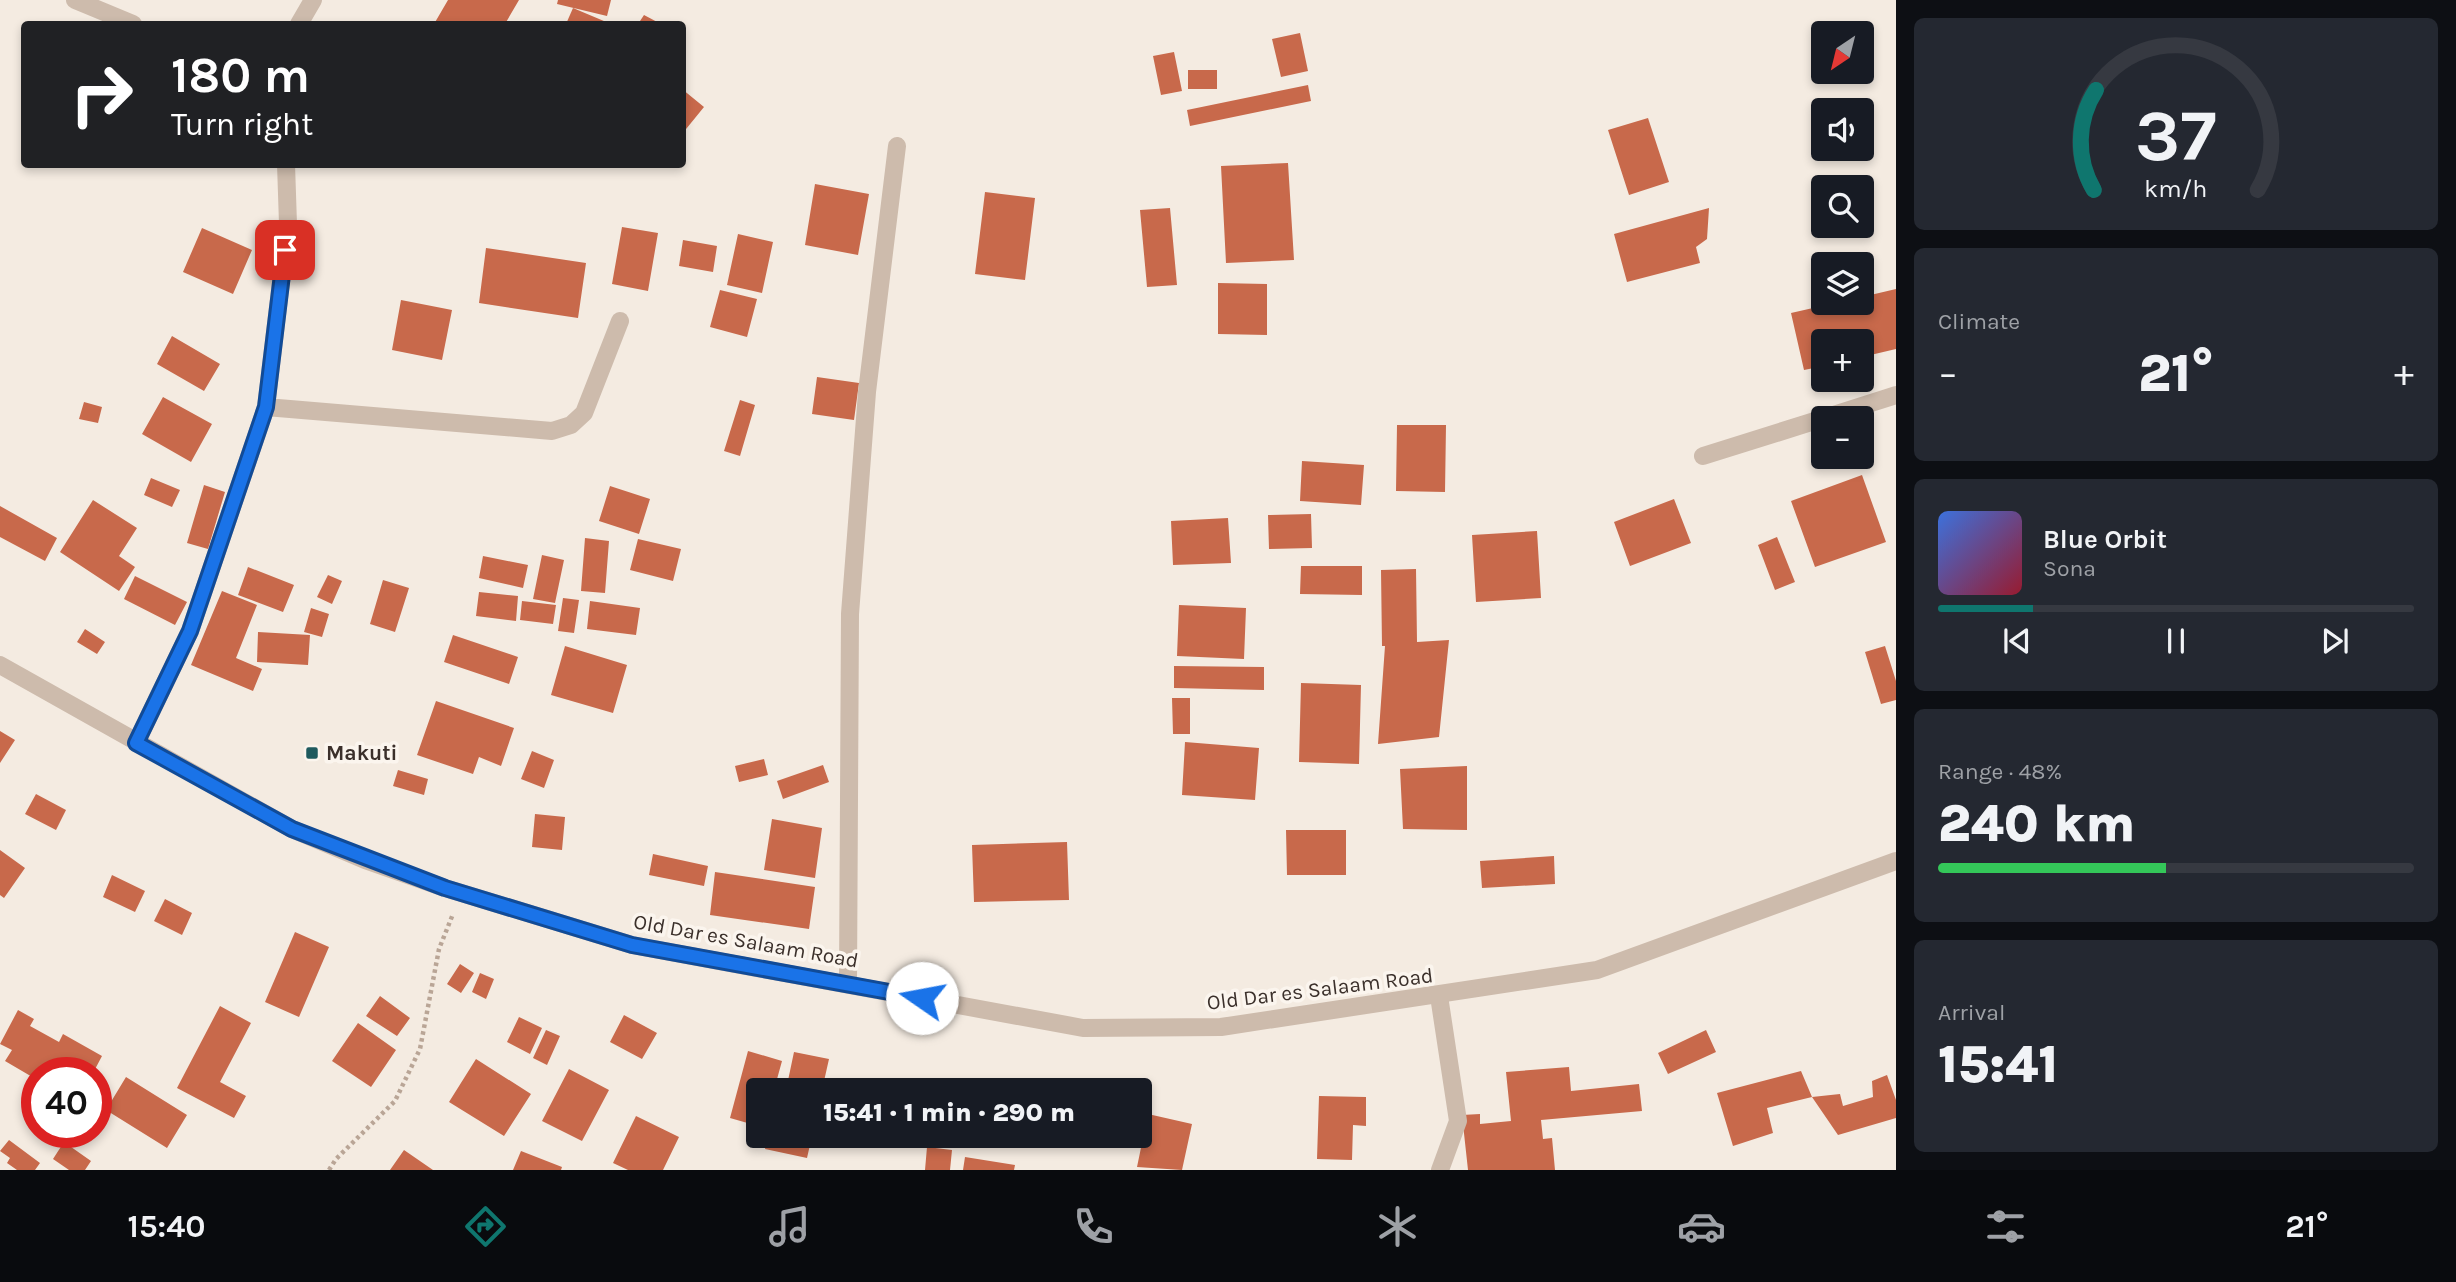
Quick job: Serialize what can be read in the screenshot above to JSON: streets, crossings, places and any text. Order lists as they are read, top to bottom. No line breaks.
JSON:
{"streets":{"street":["Old Dar es Salaam Road"]},"places":{"transit":["Makuti"]},"north":"bottom left","page":{"map_buttons":["+","−"],"turn":["180 m","Turn right"],"tile":["Climate",["Range · 48%","240 km"],["Arrival","15:41"]],"heat":["−","21°","+"],"song":["Blue Orbit","Sona"],"limit":"40","trip":"15:41 · 1 min · 290 m","tabs":["15:40","21°"],"gauge":["37","km/h"]}}
